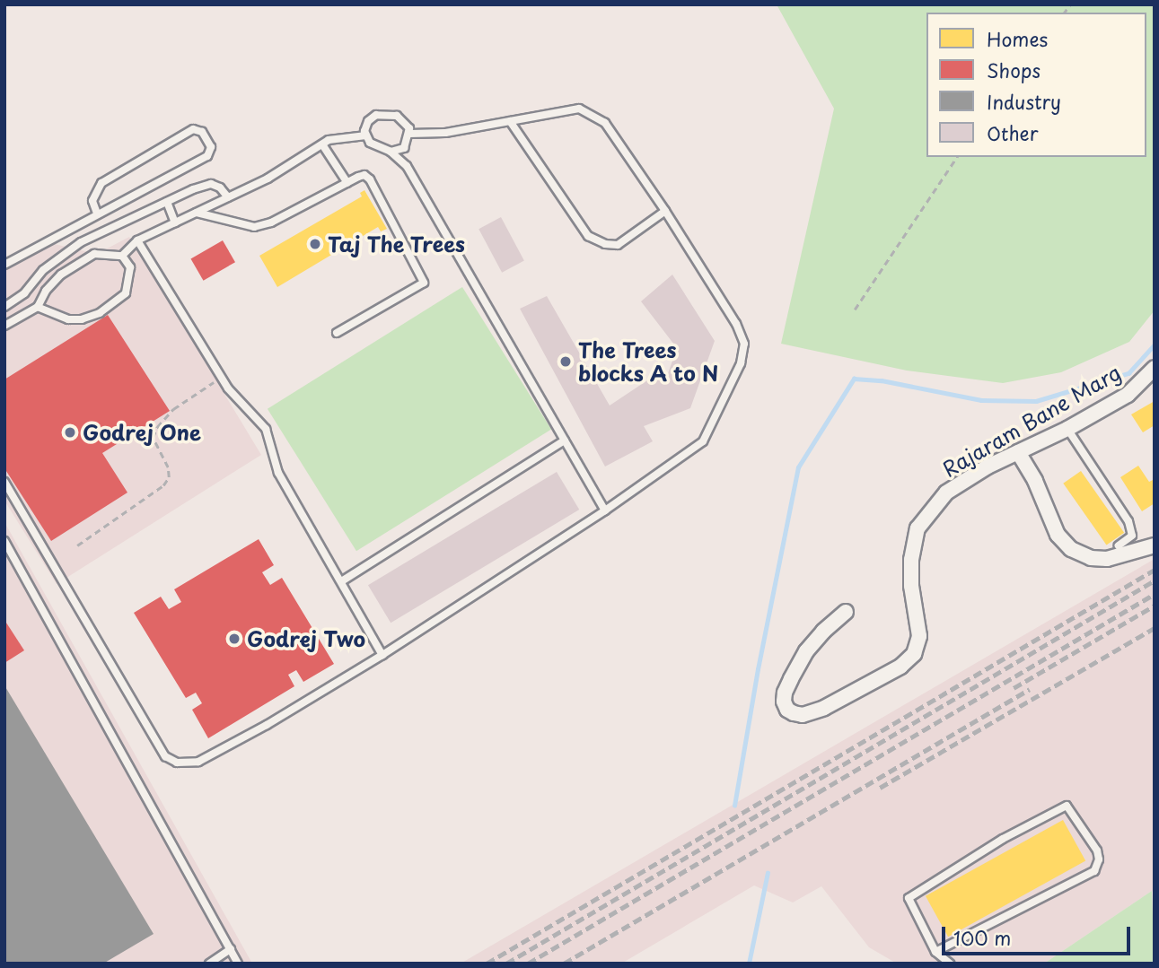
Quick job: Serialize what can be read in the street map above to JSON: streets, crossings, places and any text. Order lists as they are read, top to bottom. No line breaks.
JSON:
{"streets":{"street":["Rajaram Bane Marg"]},"places":["Taj The Trees","The Trees blocks A to N","Godrej One","Godrej Two"],"legend":["Homes","Shops","Industry","Other"],"scale_bar":"100 m"}
